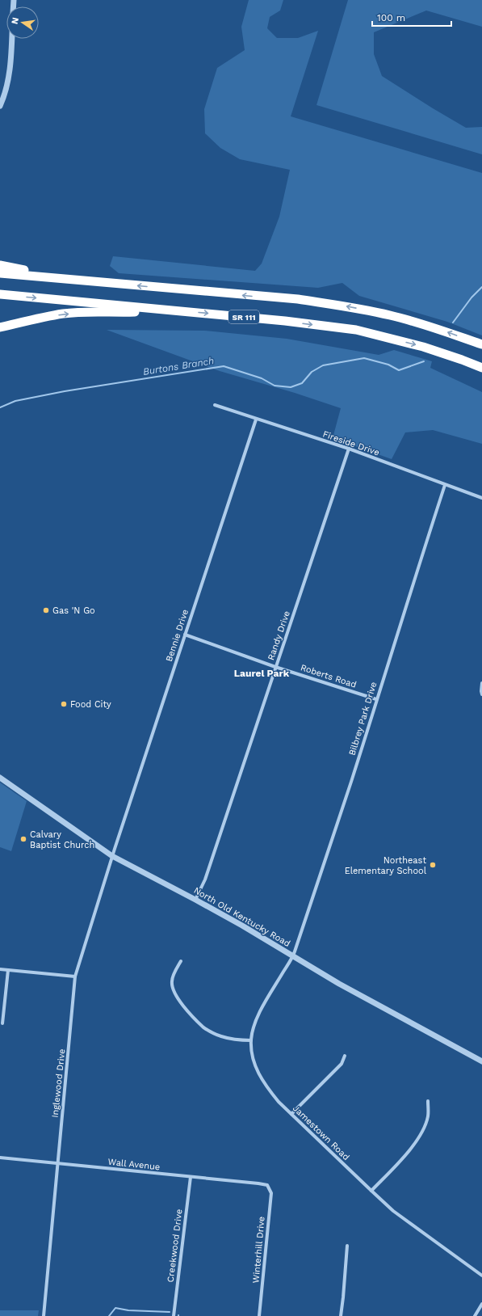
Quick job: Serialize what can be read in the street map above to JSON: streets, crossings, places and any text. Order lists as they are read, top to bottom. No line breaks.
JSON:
{"streets":{"highway":["SR 111"],"street":["Fireside Drive","Bennie Drive","Randy Drive","Roberts Road","Bilbrey Park Drive","North Old Kentucky Road","Inglewood Drive","Jamestown Road","Wall Avenue","Creekwood Drive","Winterhill Drive"]},"crossings":[["Fireside Drive","Bennie Drive"],["Fireside Drive","Randy Drive"],["Fireside Drive","Bilbrey Park Drive"],["Bennie Drive","Roberts Road"],["Bennie Drive","North Old Kentucky Road"],["Bennie Drive","Inglewood Drive"],["Randy Drive","Roberts Road"],["Randy Drive","North Old Kentucky Road"],["Roberts Road","Bilbrey Park Drive"],["Bilbrey Park Drive","North Old Kentucky Road"],["Bilbrey Park Drive","Jamestown Road"],["North Old Kentucky Road","Inglewood Drive"],["North Old Kentucky Road","Jamestown Road"],["Inglewood Drive","Wall Avenue"],["Wall Avenue","Creekwood Drive"],["Wall Avenue","Winterhill Drive"]],"districts":["Laurel Park"],"water":["Burtons Branch"],"places":["Gas 'N Go","Food City","Calvary Baptist Church","Northeast Elementary School"],"scale_bar":"100 m","north":"left"}
